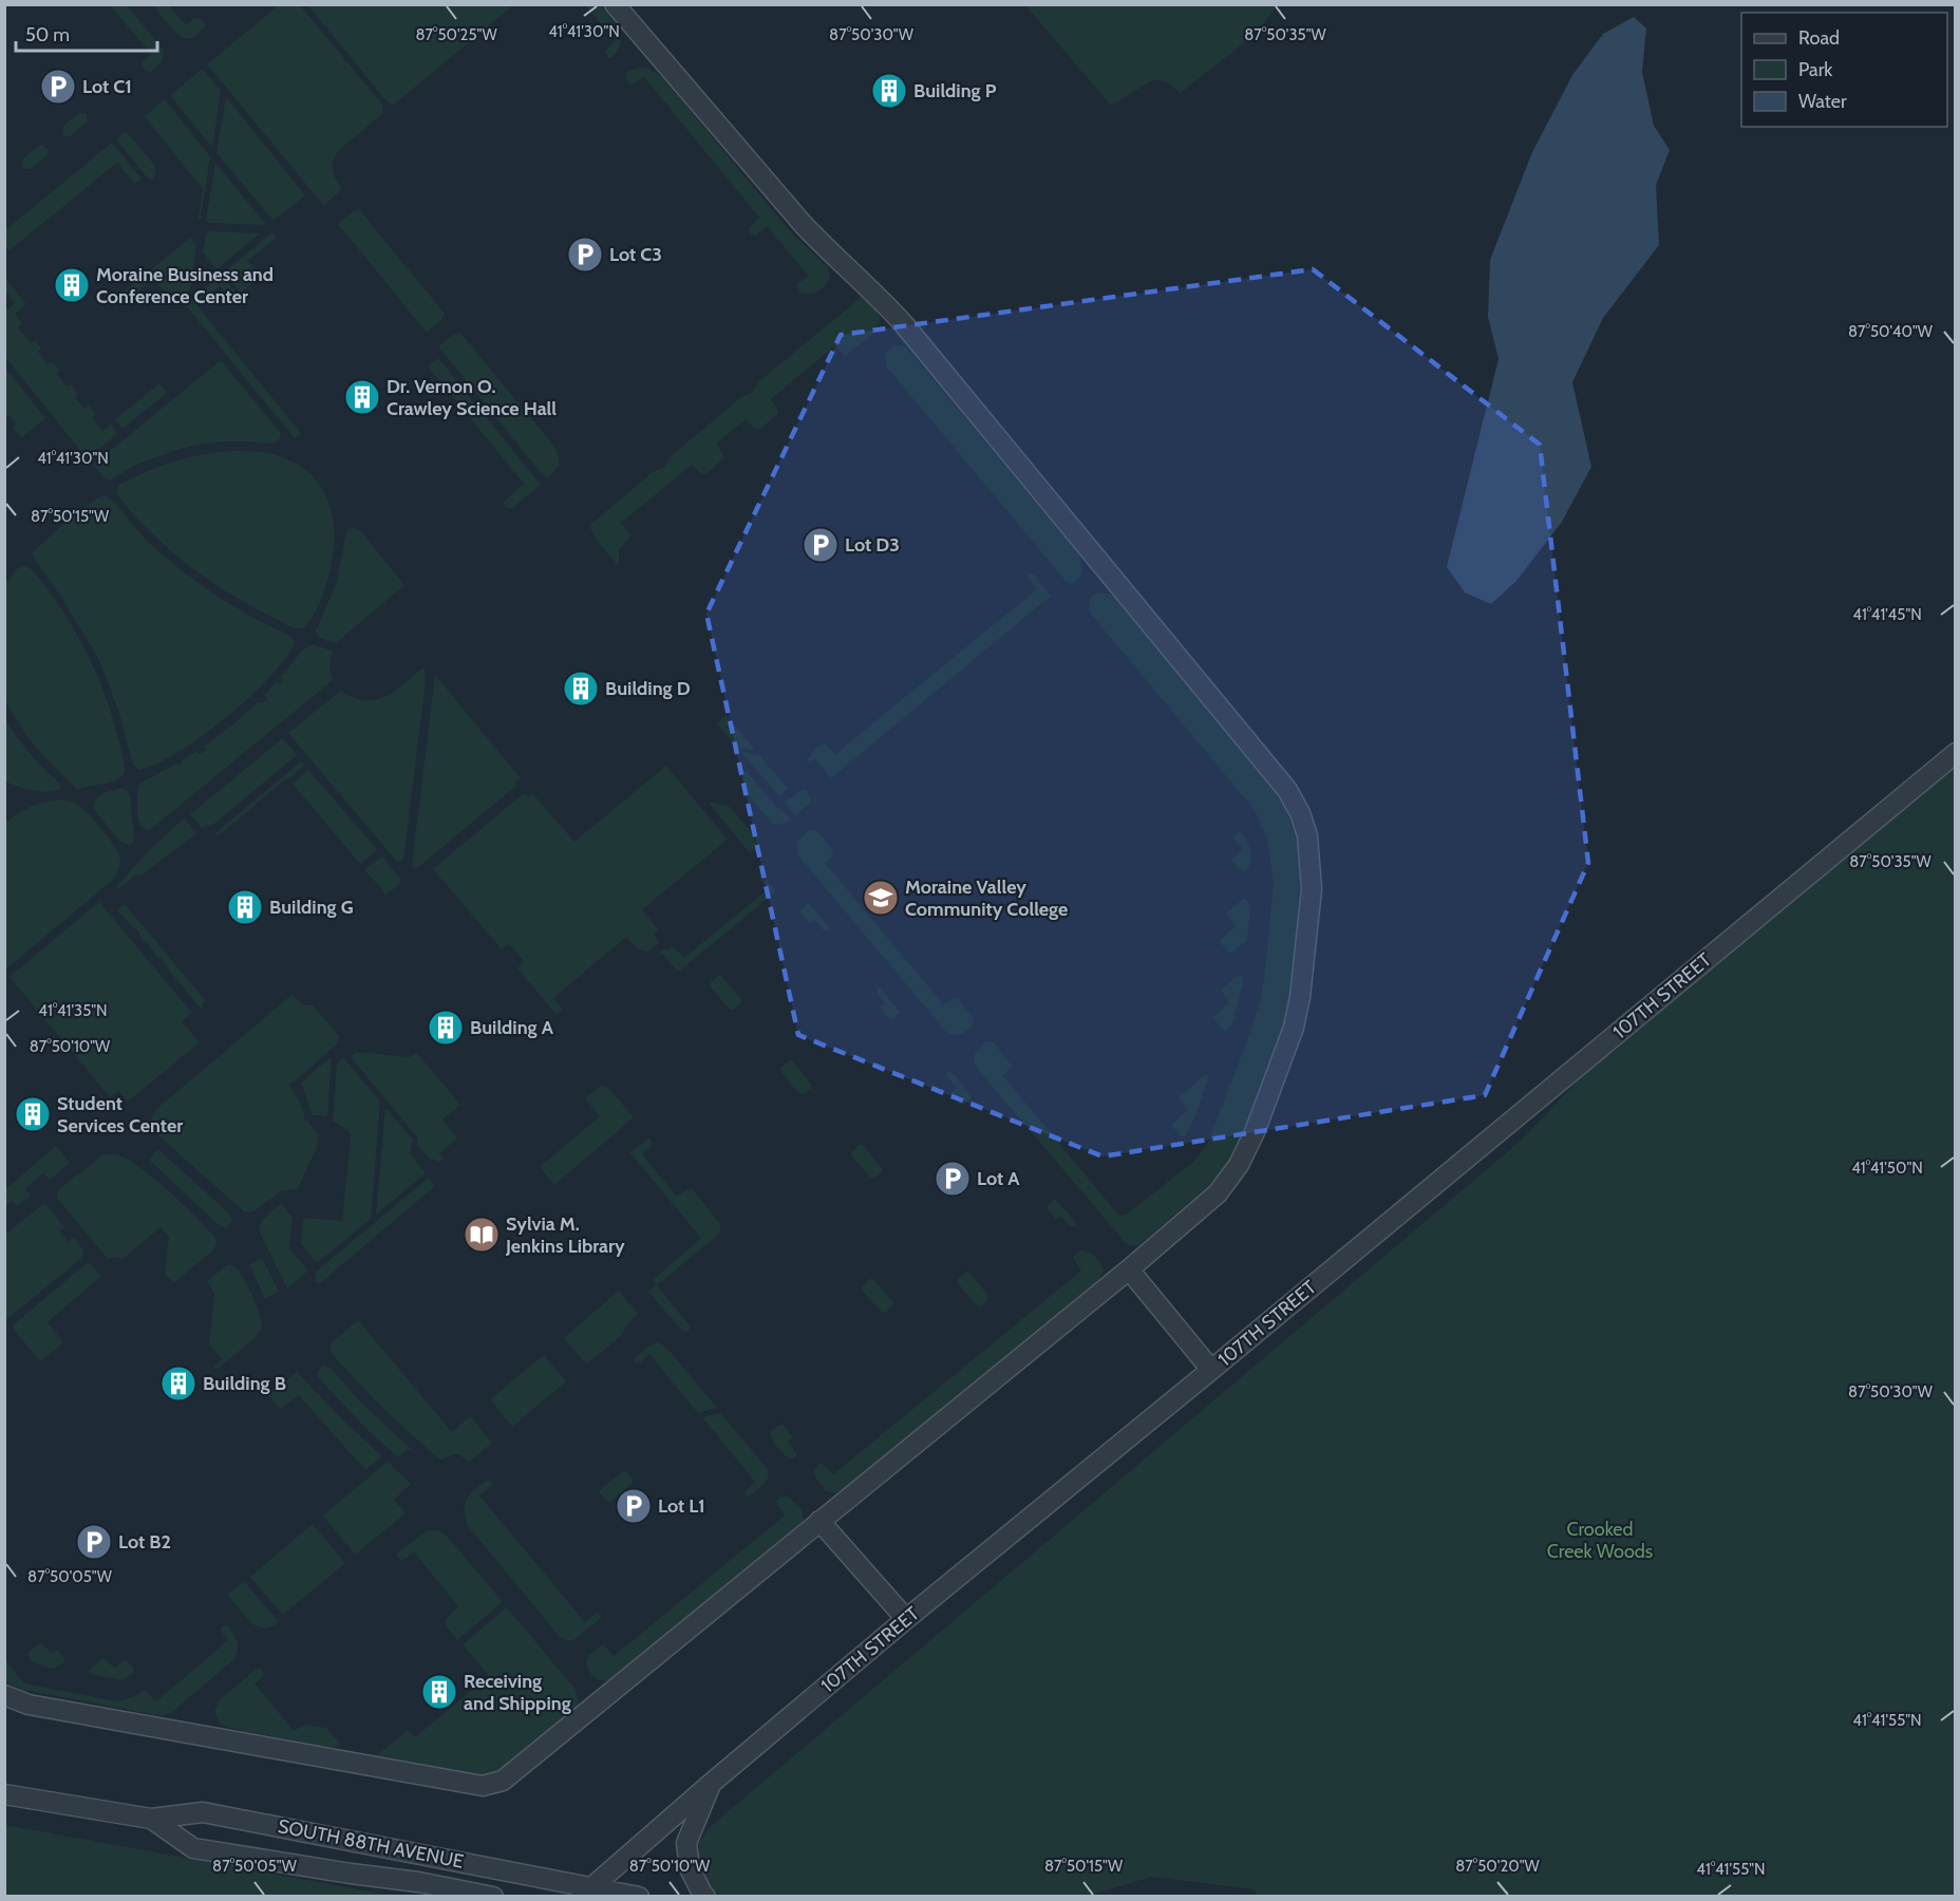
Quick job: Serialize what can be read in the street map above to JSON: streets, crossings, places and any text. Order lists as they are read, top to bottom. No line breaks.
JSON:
{"streets":{"street":["107TH STREET","SOUTH 88TH AVENUE"]},"crossings":[["107TH STREET","SOUTH 88TH AVENUE"]],"parks":["Crooked Creek Woods"],"places":{"parking":["Lot C1","Lot C3","Lot D3","Lot A","Lot L1","Lot B2"],"building":["Building P","Moraine Business and Conference Center","Dr. Vernon O. Crawley Science Hall","Building D","Building G","Building A","Student Services Center","Building B","Receiving and Shipping"],"school or university":["Moraine Valley Community College"],"library":["Sylvia M. Jenkins Library"]},"legend":["Road","Park","Water"],"scale_bar":"50 m","coordinates":["41°41'30\"N","87°50'25\"W","87°50'35\"W","87°50'30\"W","87°50'40\"W","87°50'15\"W","41°41'45\"N","41°41'35\"N","87°50'10\"W","41°41'50\"N","87°50'05\"W","41°41'55\"N","87°50'20\"W"]}
